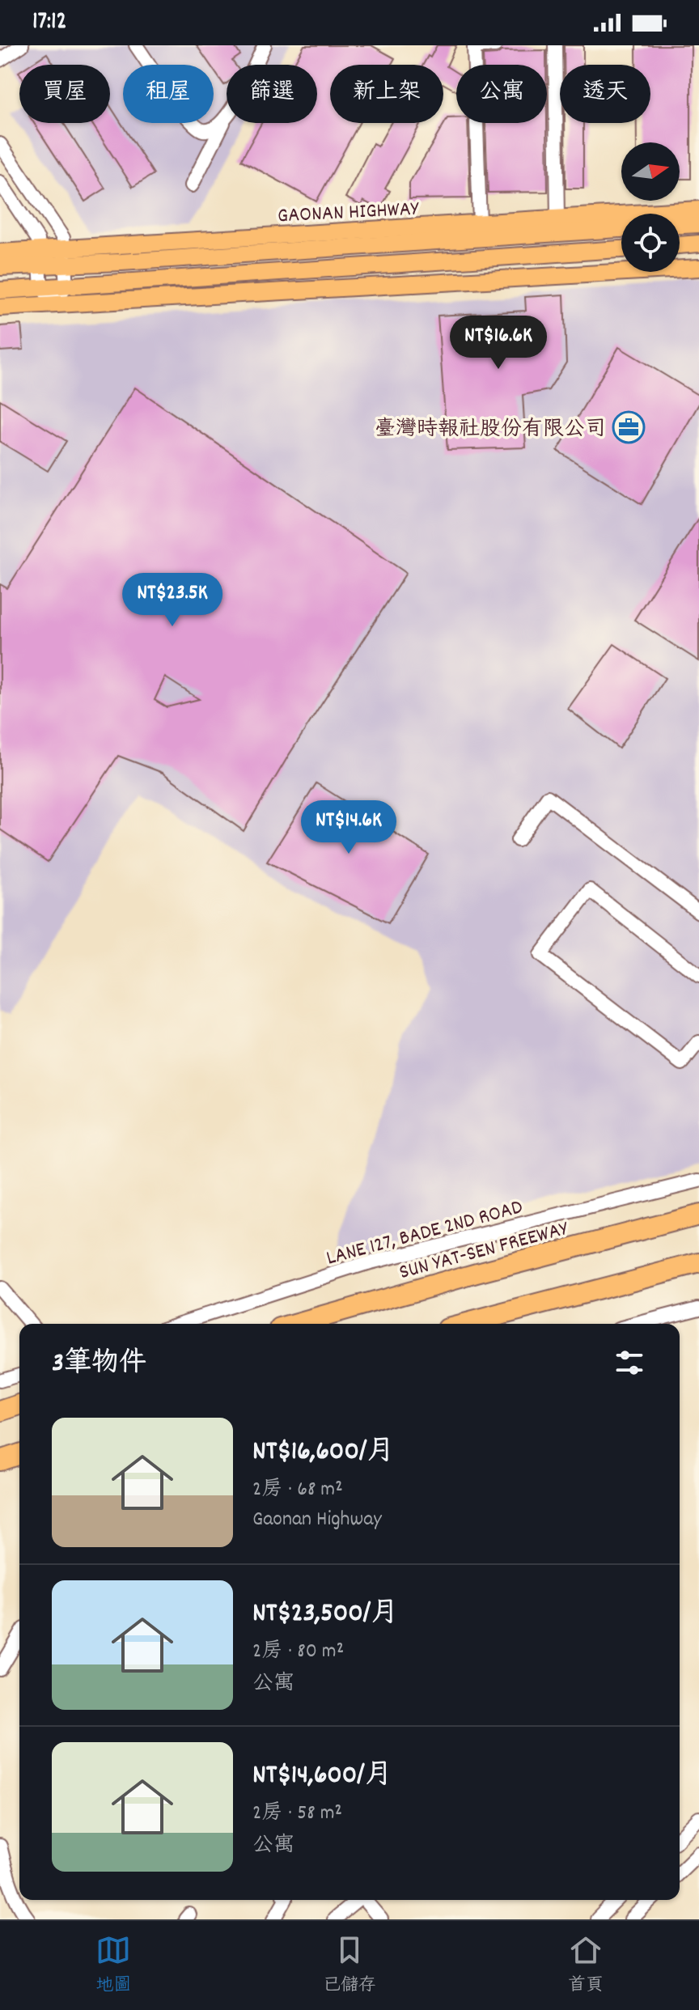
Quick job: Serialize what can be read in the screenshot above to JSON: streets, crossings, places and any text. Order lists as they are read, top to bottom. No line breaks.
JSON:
{"streets":{"highway":["SUN YAT-SEN FREEWAY"],"main road":["GAONAN HIGHWAY"],"street":["LANE 127, BADE 2ND ROAD"]},"places":{"office":["臺灣時報社股份有限公司"]},"north":"right","page":{"status":"17:12","chip":["買屋","租屋","篩選","新上架","公寓","透天"],"price":["NT$16.6K","NT$23.5K","NT$14.6K"],"heading":"3筆物件","list":[{"name":"NT$16,600/月","note":"2房 · 68 m² · Gaonan Highway"},{"name":"NT$23,500/月","note":"2房 · 80 m² · 公寓"},{"name":"NT$14,600/月","note":"2房 · 58 m² · 公寓"}],"tabs":["地圖","已儲存","首頁"]}}
